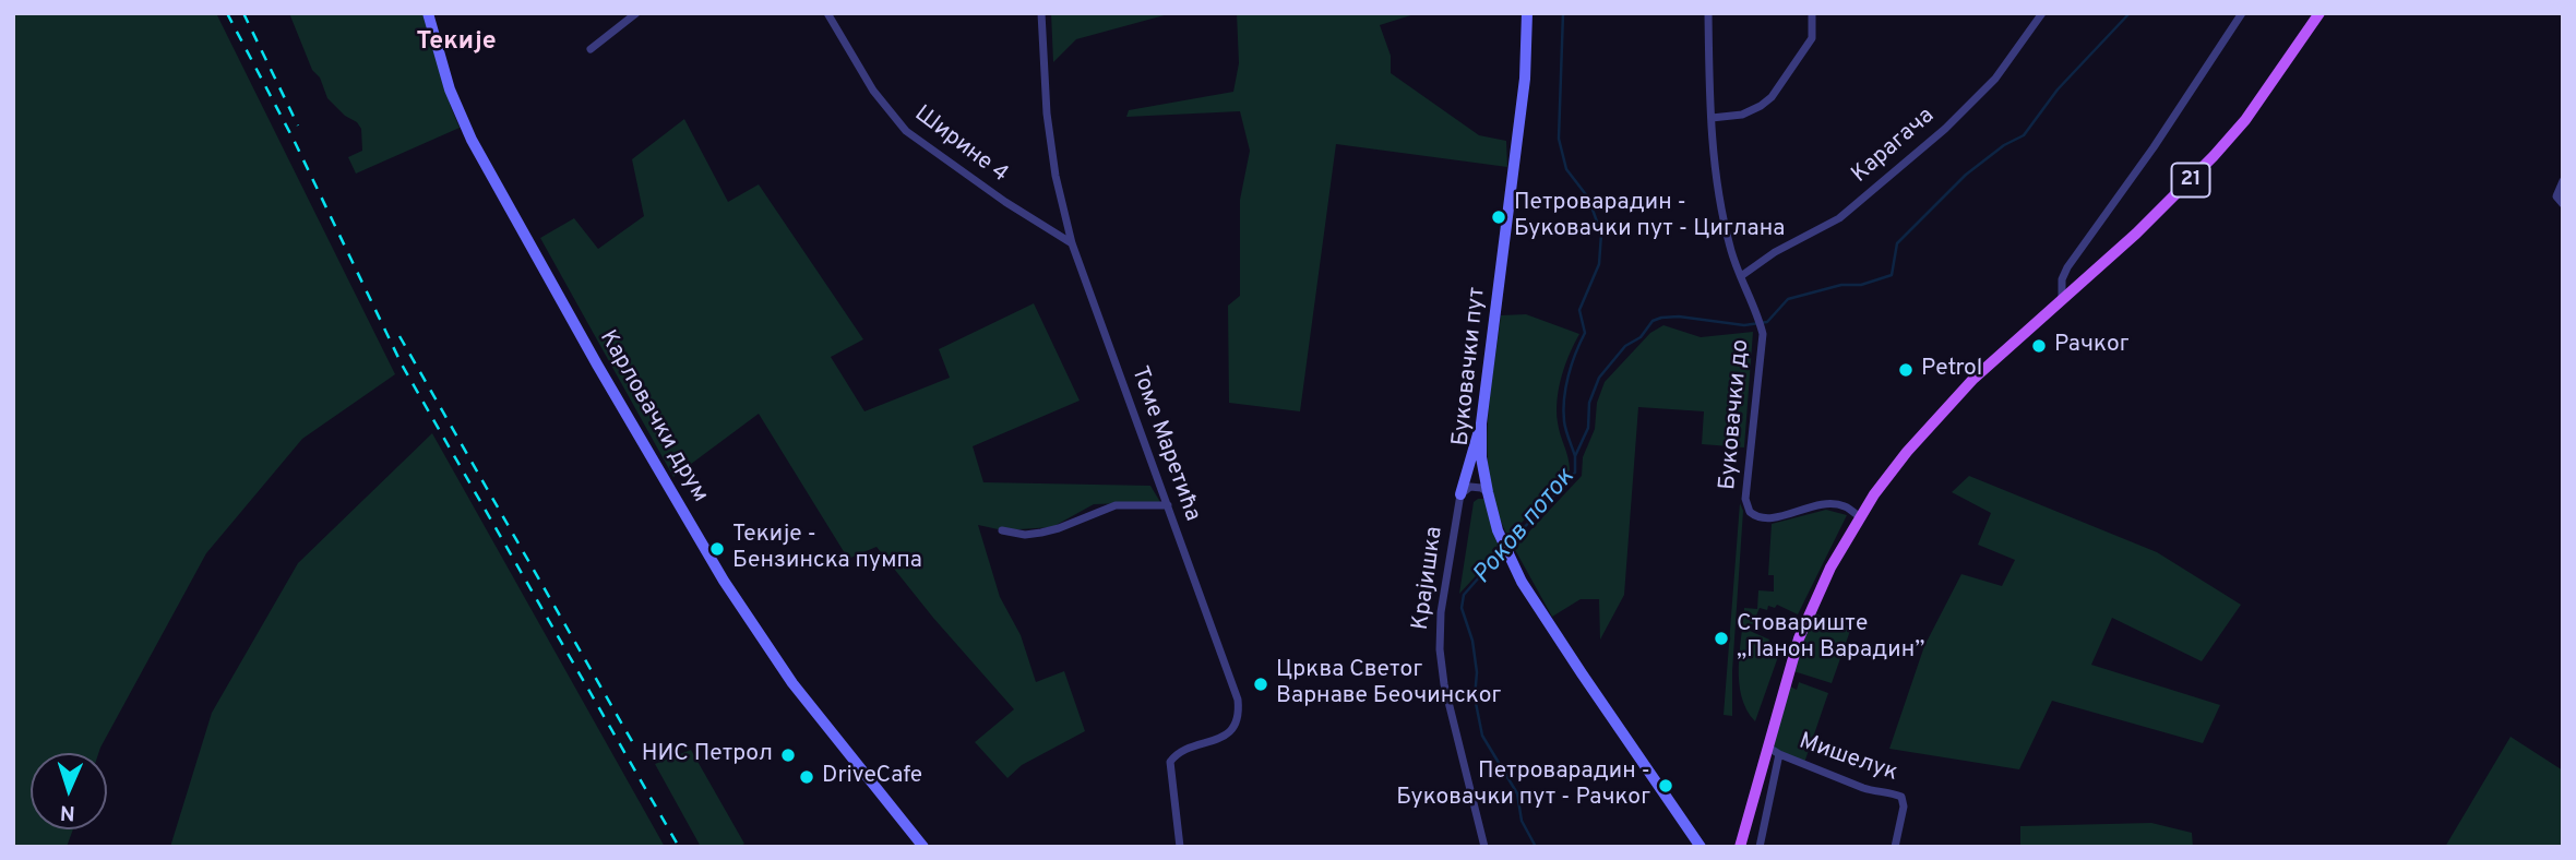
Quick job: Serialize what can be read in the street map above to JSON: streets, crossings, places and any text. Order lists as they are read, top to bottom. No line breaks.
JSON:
{"streets":{"main road":["21","Буковачки пут","Карловачки друм"],"street":["Ширине 4","Карагача","Буковачки до","Томе Маретића","Крајишка","Мишелук"]},"crossings":[["Ширине 4","Томе Маретића"],["Карагача","Буковачки до"],["21","Буковачки до"]],"districts":["Текије"],"water":["Роков поток"],"places":["Петроварадин - Буковачки пут - Циглана","Рачког","Petrol","Текије - Бензинска пумпа","Стовариште „Панон Варадин”","Црква Светог Варнаве Беочинског","НИС Петрол","DriveCafe","Петроварадин - Буковачки пут - Рачког"],"north":"bottom"}
